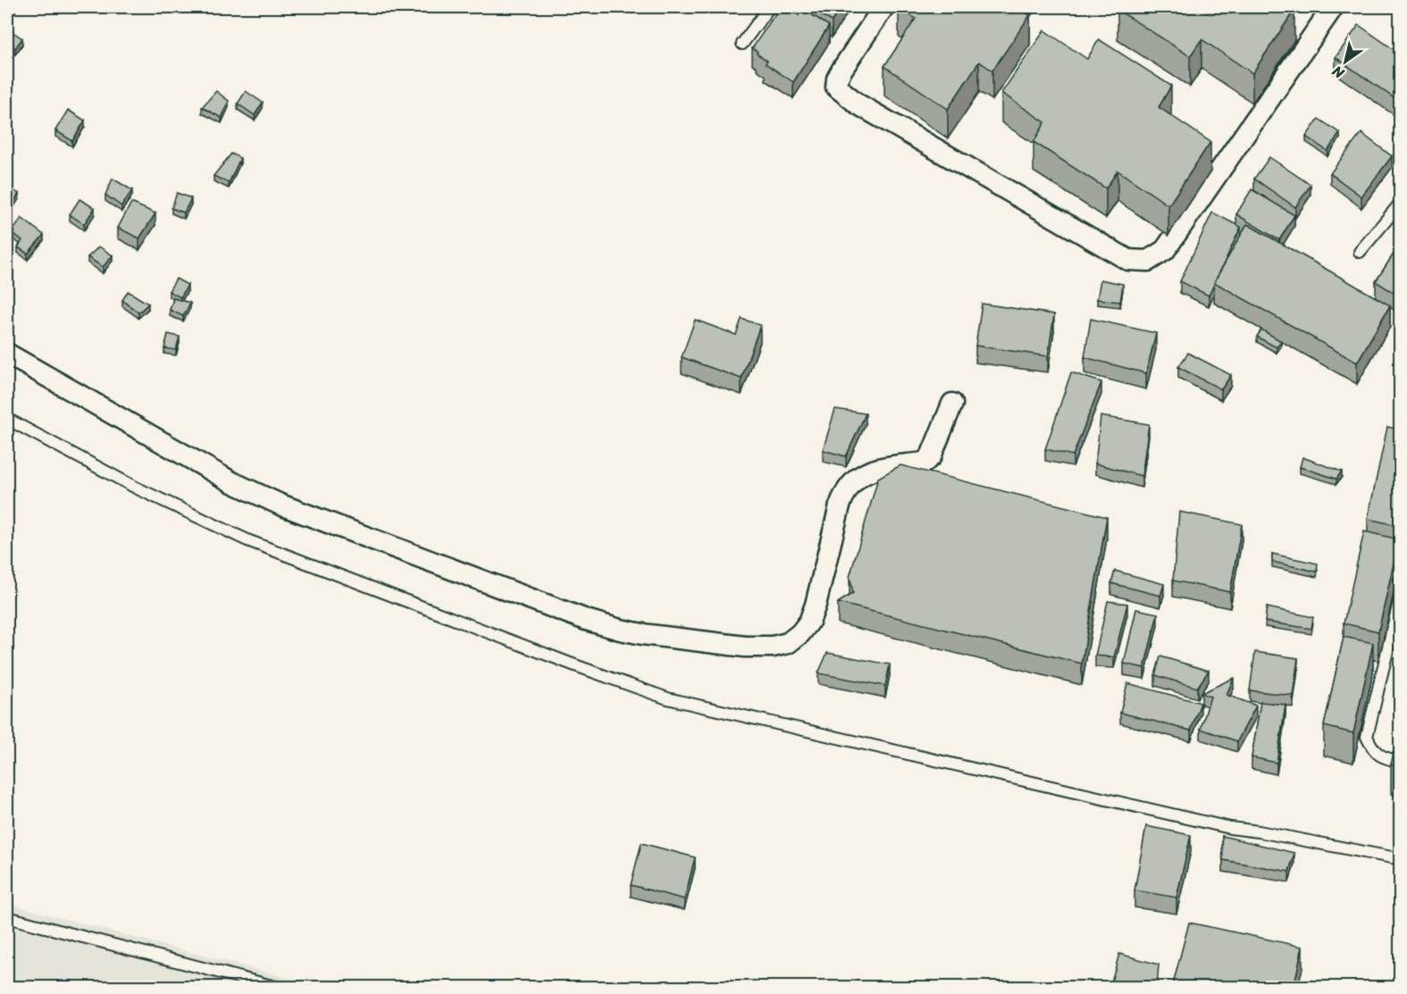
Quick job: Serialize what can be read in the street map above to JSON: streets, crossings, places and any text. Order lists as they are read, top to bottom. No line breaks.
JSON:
{"north":"bottom left"}
